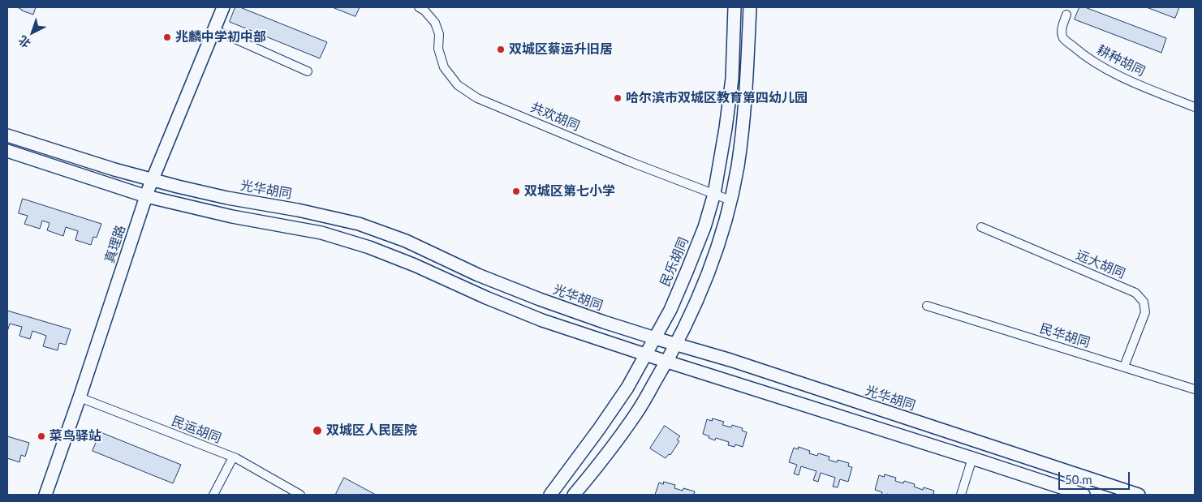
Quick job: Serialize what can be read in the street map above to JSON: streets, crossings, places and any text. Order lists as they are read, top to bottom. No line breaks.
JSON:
{"streets":{"main road":["光华胡同","真理路","民乐胡同"],"street":["耕种胡同","共欢胡同","远大胡同","民华胡同","民运胡同"]},"crossings":[["共欢胡同","民乐胡同"],["光华胡同","真理路"],["光华胡同","民乐胡同"],["真理路","民运胡同"],["远大胡同","民华胡同"]],"places":["兆麟中学初中部","双城区蔡运升旧居","哈尔滨市双城区教育第四幼儿园","双城区第七小学","双城区人民医院","菜鸟驿站"],"scale_bar":"50 m","north":"bottom left"}
